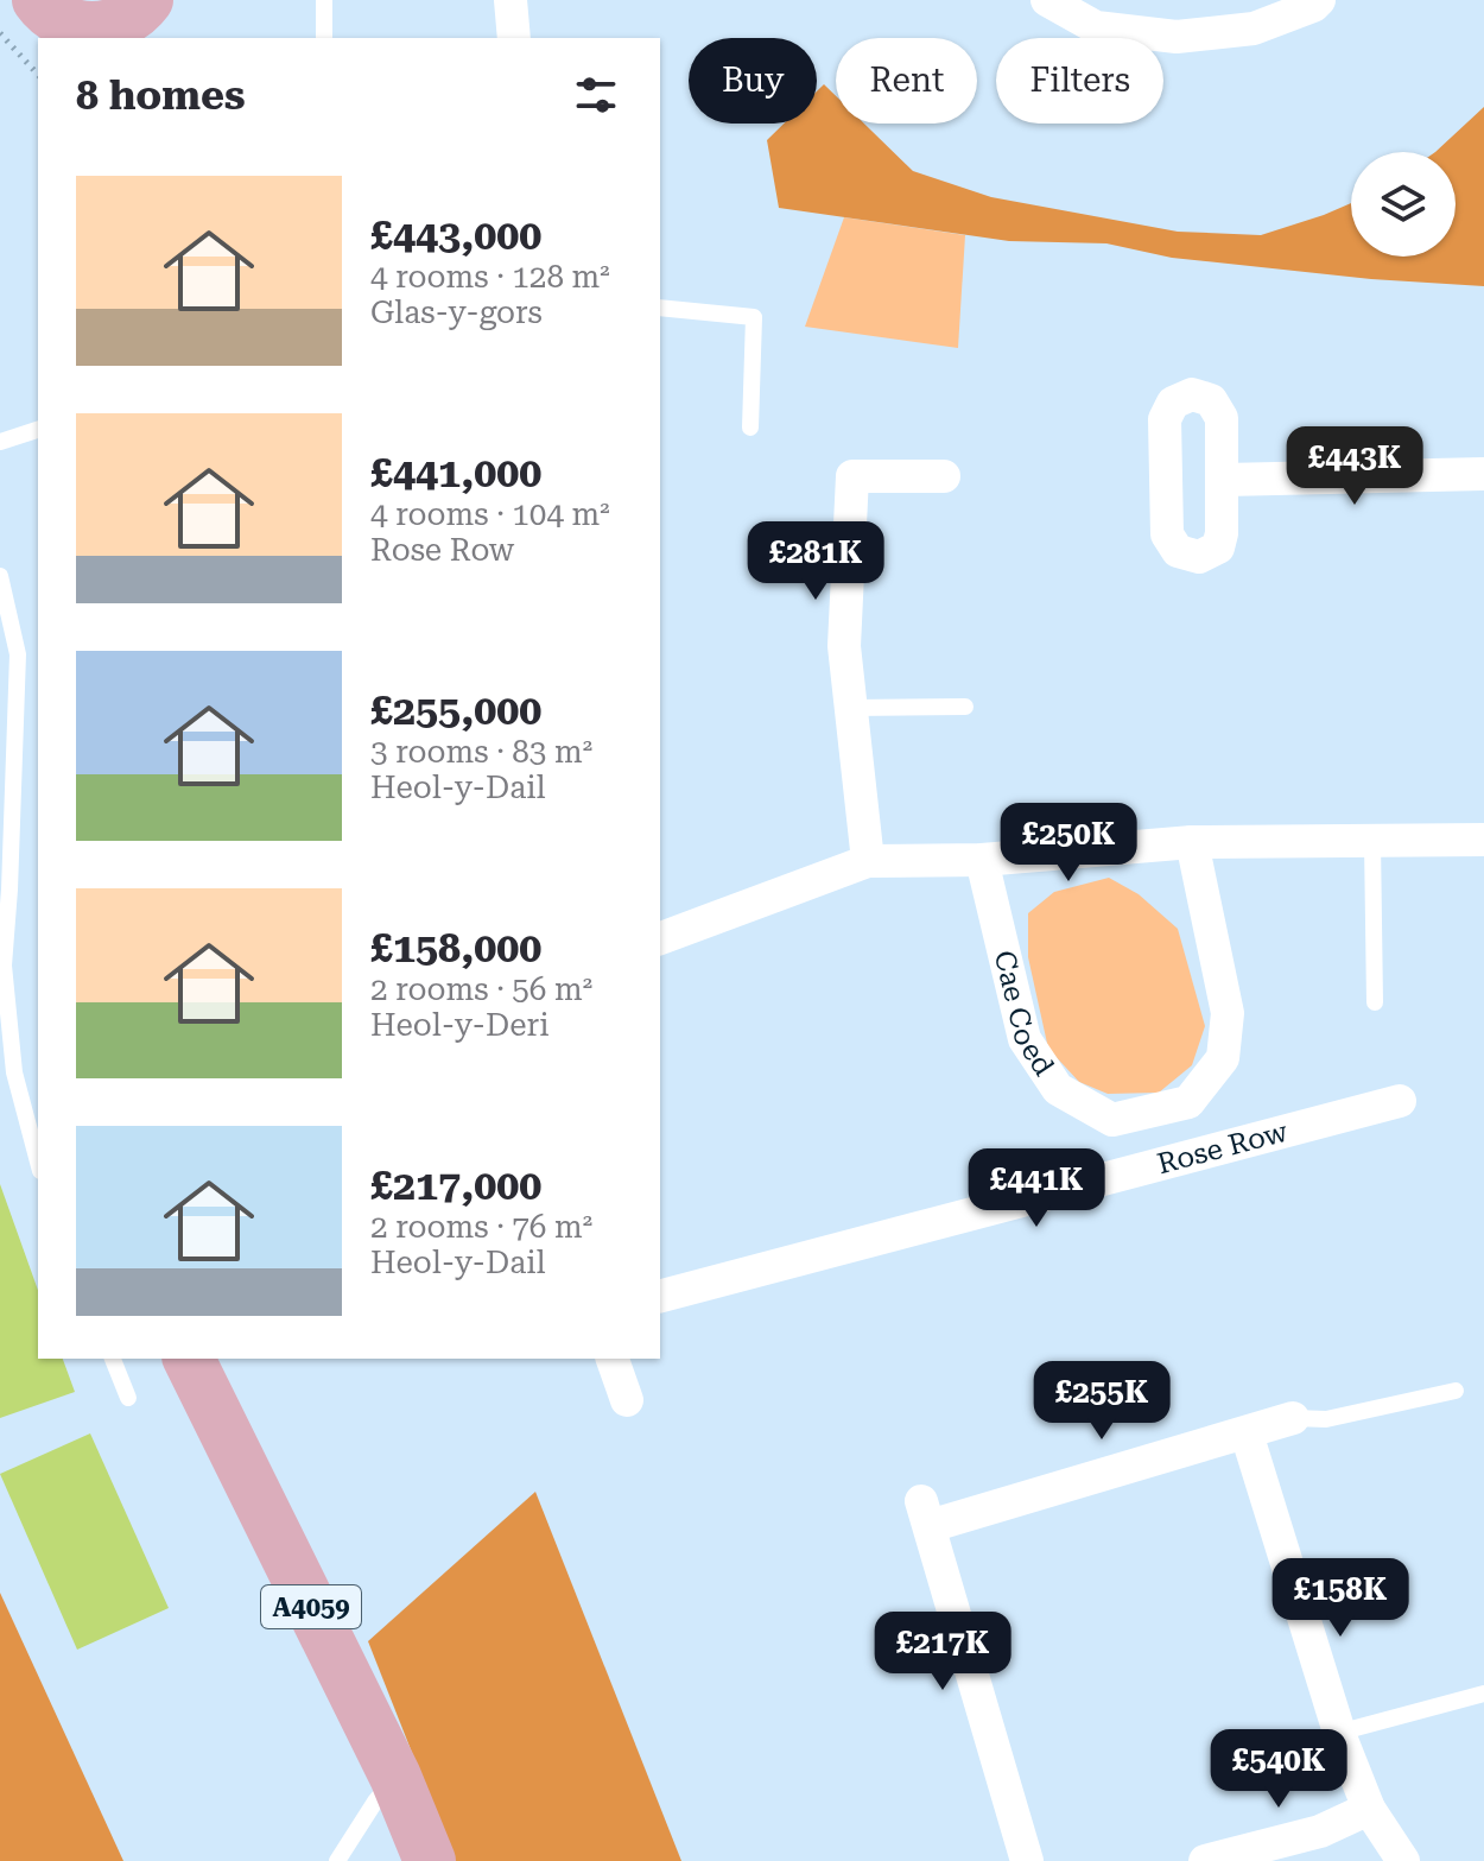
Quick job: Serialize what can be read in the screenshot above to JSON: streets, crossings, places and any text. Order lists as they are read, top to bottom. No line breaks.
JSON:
{"streets":{"main road":["A4059"],"street":["Cae Coed","Rose Row"]},"page":{"chip":["Buy","Rent","Filters"],"heading":"8 homes","list":[{"name":"£443,000","note":"4 rooms · 128 m² · Glas-y-gors"},{"name":"£441,000","note":"4 rooms · 104 m² · Rose Row"},{"name":"£255,000","note":"3 rooms · 83 m² · Heol-y-Dail"},{"name":"£158,000","note":"2 rooms · 56 m² · Heol-y-Deri"},{"name":"£217,000","note":"2 rooms · 76 m² · Heol-y-Dail"}],"price":["£443K","£281K","£250K","£441K","£255K","£158K","£217K","£540K"]}}
